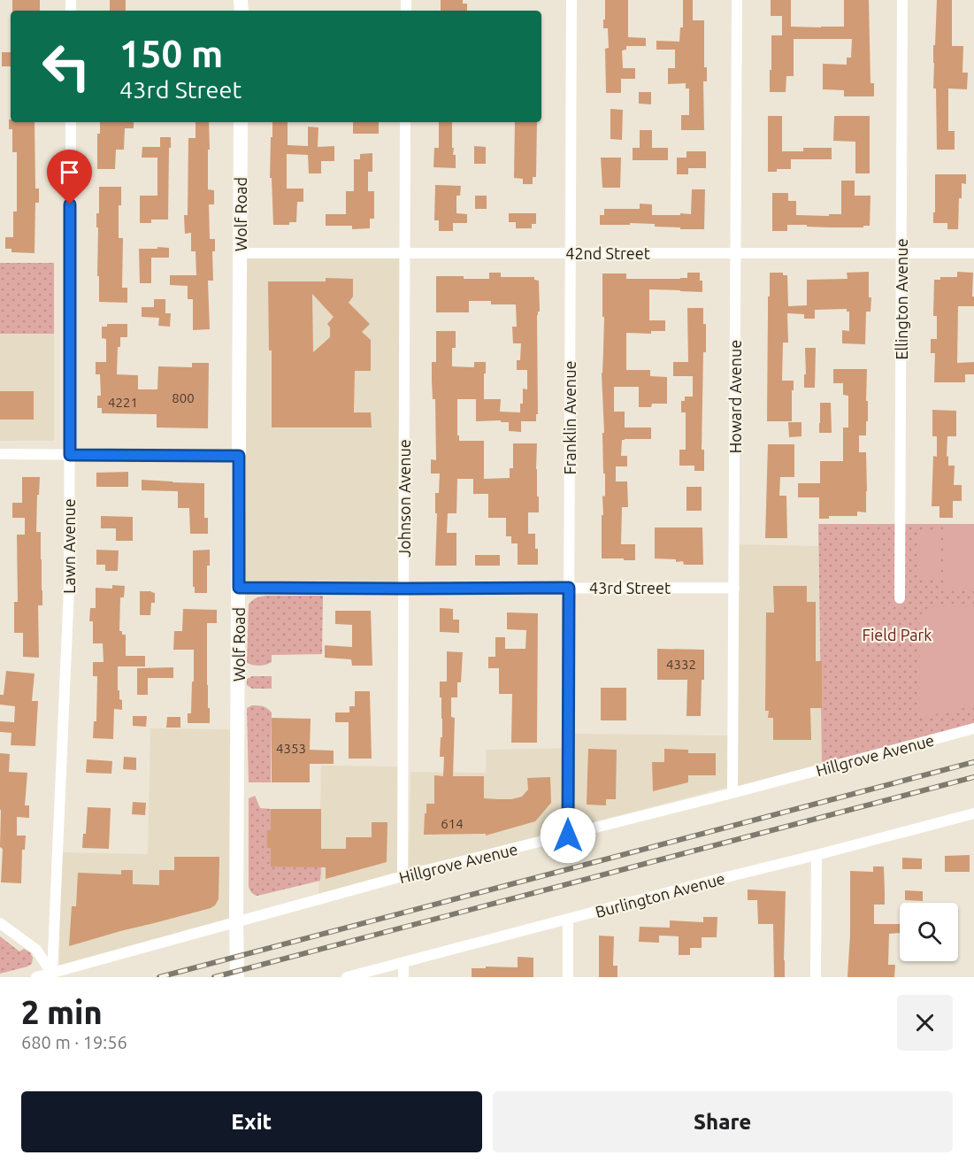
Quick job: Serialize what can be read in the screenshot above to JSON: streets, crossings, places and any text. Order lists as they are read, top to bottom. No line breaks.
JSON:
{"streets":{"main road":["Wolf Road"],"street":["42nd Street","Ellington Avenue","Howard Avenue","Franklin Avenue","Johnson Avenue","Lawn Avenue","43rd Street","Hillgrove Avenue","Burlington Avenue"]},"crossings":[["Wolf Road","42nd Street"],["Wolf Road","43rd Street"],["Wolf Road","Hillgrove Avenue"],["42nd Street","Ellington Avenue"],["42nd Street","Howard Avenue"],["42nd Street","Franklin Avenue"],["42nd Street","Johnson Avenue"],["Howard Avenue","43rd Street"],["Howard Avenue","Hillgrove Avenue"],["Franklin Avenue","43rd Street"],["Franklin Avenue","Hillgrove Avenue"],["Johnson Avenue","43rd Street"],["Johnson Avenue","Hillgrove Avenue"],["Lawn Avenue","Hillgrove Avenue"]],"parks":["Field Park"],"house_numbers":["800","4221","4332","4353","614"],"page":{"turn":["150 m","43rd Street"],"heading":["2 min","680 m · 19:56"],"buttons":["Exit","Share"]}}
